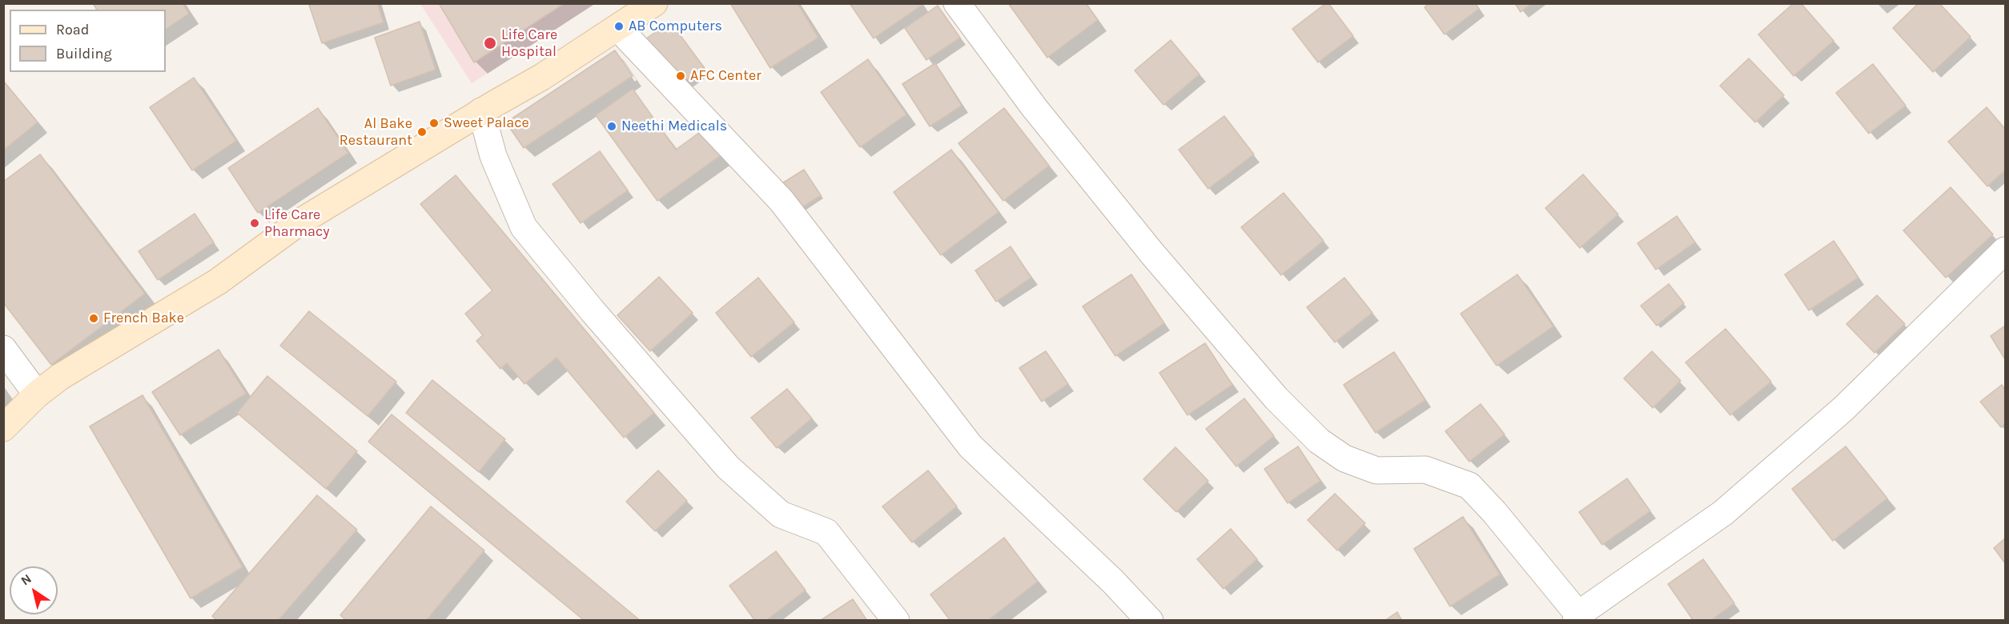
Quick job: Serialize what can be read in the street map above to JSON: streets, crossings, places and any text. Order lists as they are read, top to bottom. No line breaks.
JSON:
{"places":["AB Computers","Life Care Hospital","AFC Center","Sweet Palace","Neethi Medicals","Al Bake Restaurant","Life Care Pharmacy","French Bake"],"legend":["Road","Building"],"north":"top left"}
